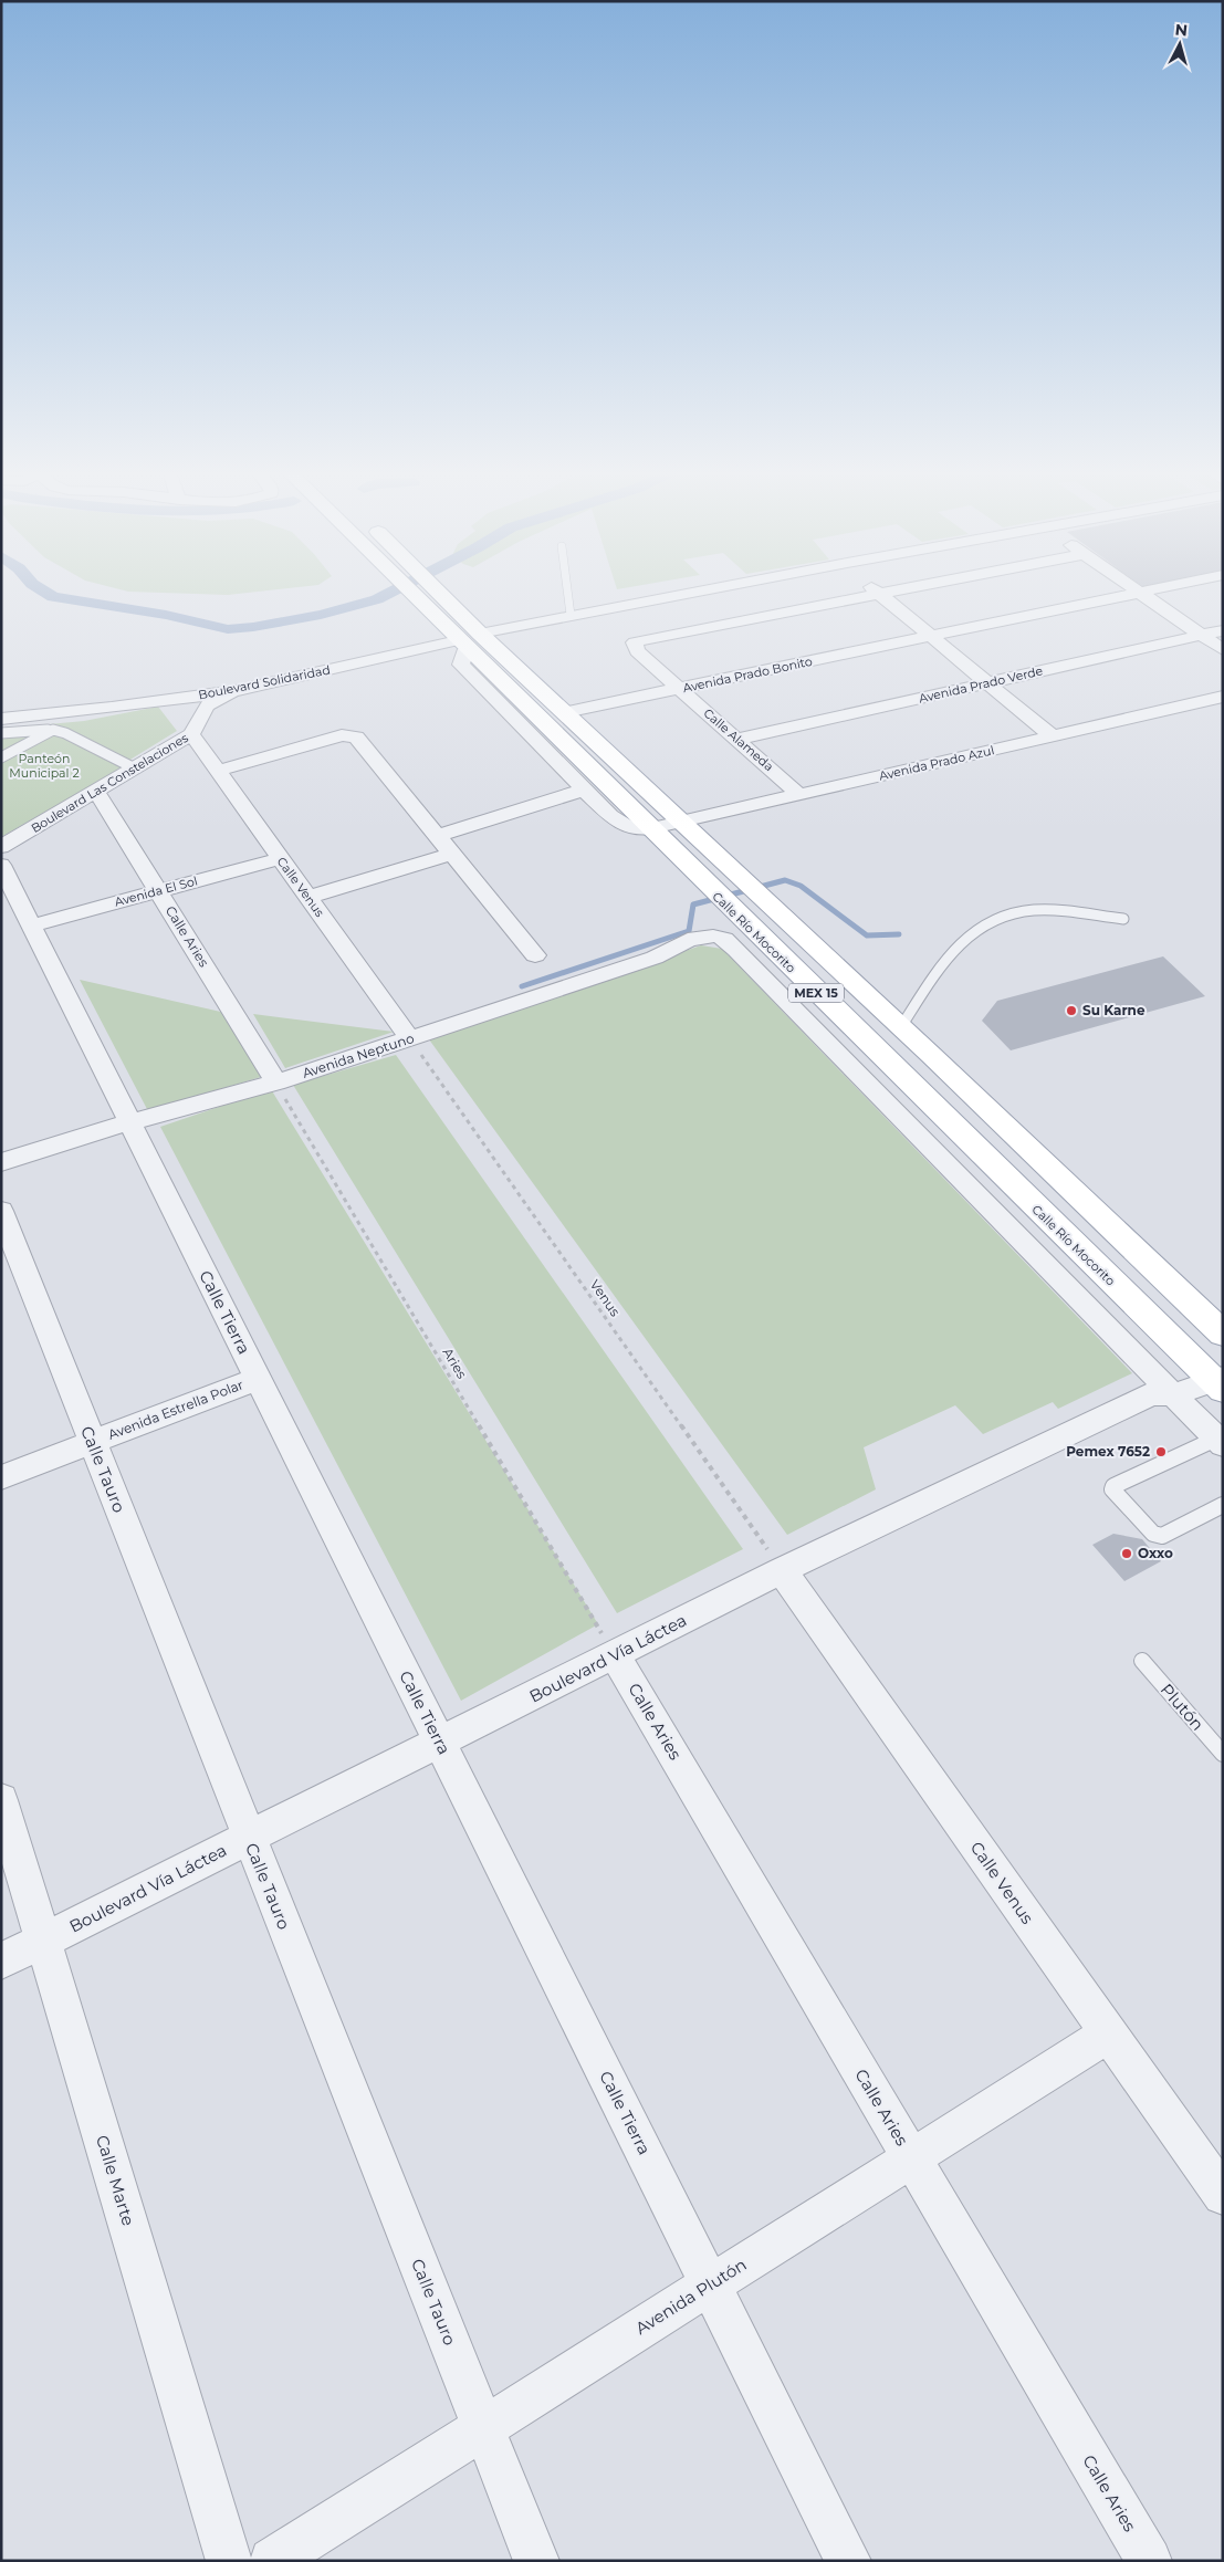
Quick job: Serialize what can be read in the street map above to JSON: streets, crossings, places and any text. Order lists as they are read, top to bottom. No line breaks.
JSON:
{"streets":{"main road":["Calle Río Mocorito","MEX 15"],"street":["Avenida Prado Bonito","Boulevard Solidaridad","Avenida Prado Verde","Calle Alameda","Avenida Prado Azul","Boulevard Las Constelaciones","Calle Venus","Avenida El Sol","Calle Aries","Avenida Neptuno","Calle Tierra","Avenida Estrella Polar","Calle Tauro","Boulevard Vía Láctea","Calle Marte","Avenida Plutón"],"lane":["Plutón"],"path":["Venus","Aries"]},"crossings":[["Avenida Prado Bonito","Calle Alameda"],["Avenida Prado Bonito","Calle Río Mocorito"],["Boulevard Solidaridad","Boulevard Las Constelaciones"],["Boulevard Solidaridad","Calle Río Mocorito"],["Avenida Prado Verde","Calle Alameda"],["Calle Alameda","Avenida Prado Azul"],["Avenida Prado Azul","Calle Río Mocorito"],["Boulevard Las Constelaciones","Calle Venus"],["Boulevard Las Constelaciones","Calle Aries"],["Calle Venus","Avenida El Sol"],["Calle Venus","Avenida Neptuno"],["Calle Venus","Venus"],["Calle Venus","Boulevard Vía Láctea"],["Calle Venus","Avenida Plutón"],["Avenida El Sol","Calle Aries"],["Avenida El Sol","Calle Tierra"],["Calle Río Mocorito","Boulevard Vía Láctea"],["Calle Aries","Avenida Neptuno"],["Calle Aries","Aries"],["Calle Aries","Boulevard Vía Láctea"],["Calle Aries","Avenida Plutón"],["Avenida Neptuno","Venus"],["Avenida Neptuno","Calle Tierra"],["Avenida Neptuno","Aries"],["Avenida Neptuno","Boulevard Vía Láctea"],["Venus","Boulevard Vía Láctea"],["Calle Tierra","Avenida Estrella Polar"],["Calle Tierra","Boulevard Vía Láctea"],["Calle Tierra","Avenida Plutón"],["Aries","Boulevard Vía Láctea"],["Avenida Estrella Polar","Calle Tauro"],["Calle Tauro","Boulevard Vía Láctea"],["Calle Tauro","Avenida Plutón"],["Boulevard Vía Láctea","Calle Marte"]],"parks":["Panteón Municipal 2"],"places":["Su Karne","Pemex 7652","Oxxo"],"north":"top"}
